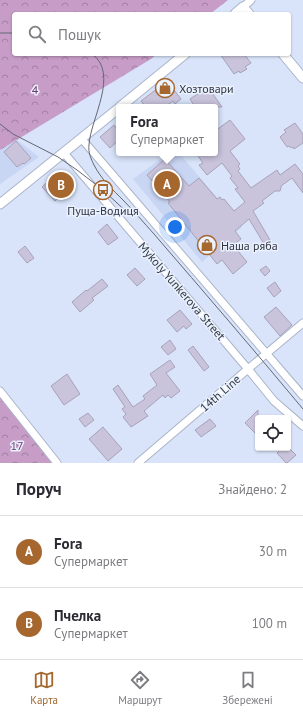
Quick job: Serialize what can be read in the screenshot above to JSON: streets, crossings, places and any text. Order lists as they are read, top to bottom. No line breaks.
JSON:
{"streets":{"street":["Mykoly Yunkerova Street","14th Line"]},"crossings":[["Mykoly Yunkerova Street","14th Line"]],"parks":["4","17"],"places":{"shop":["Хозтовари","Наша ряба"],"bus stop":["Пуща-Водиця"]},"page":{"search":"Пошук","popup":["Fora","Супермаркет"],"pins":["A","B"],"heading":["Поруч","Знайдено: 2"],"list":[{"mark":"A","name":"Fora","note":"Супермаркет","value":"30 m"},{"mark":"B","name":"Пчелка","note":"Супермаркет","value":"100 m"}],"nav":["Карта","Маршрут","Збережені"]}}
